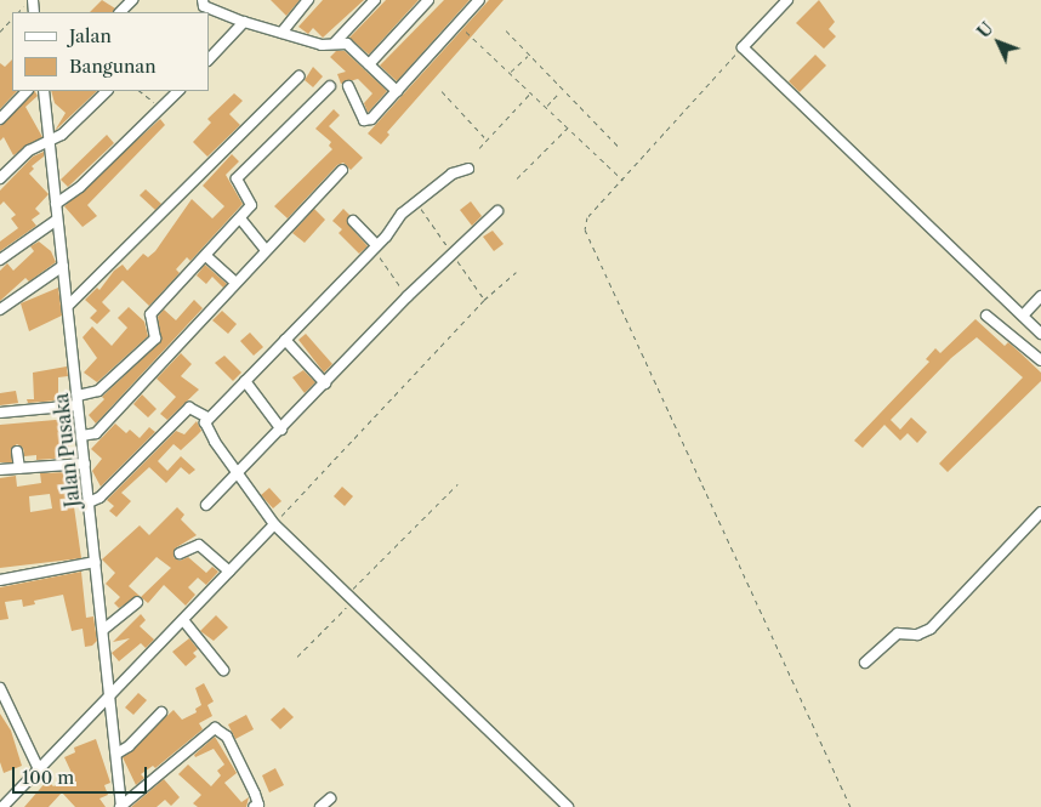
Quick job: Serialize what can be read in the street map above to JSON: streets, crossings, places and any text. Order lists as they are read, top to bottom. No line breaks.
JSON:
{"streets":{"street":["Jalan Pusaka"]},"legend":["Jalan","Bangunan"],"scale_bar":"100 m","north":"top left"}
